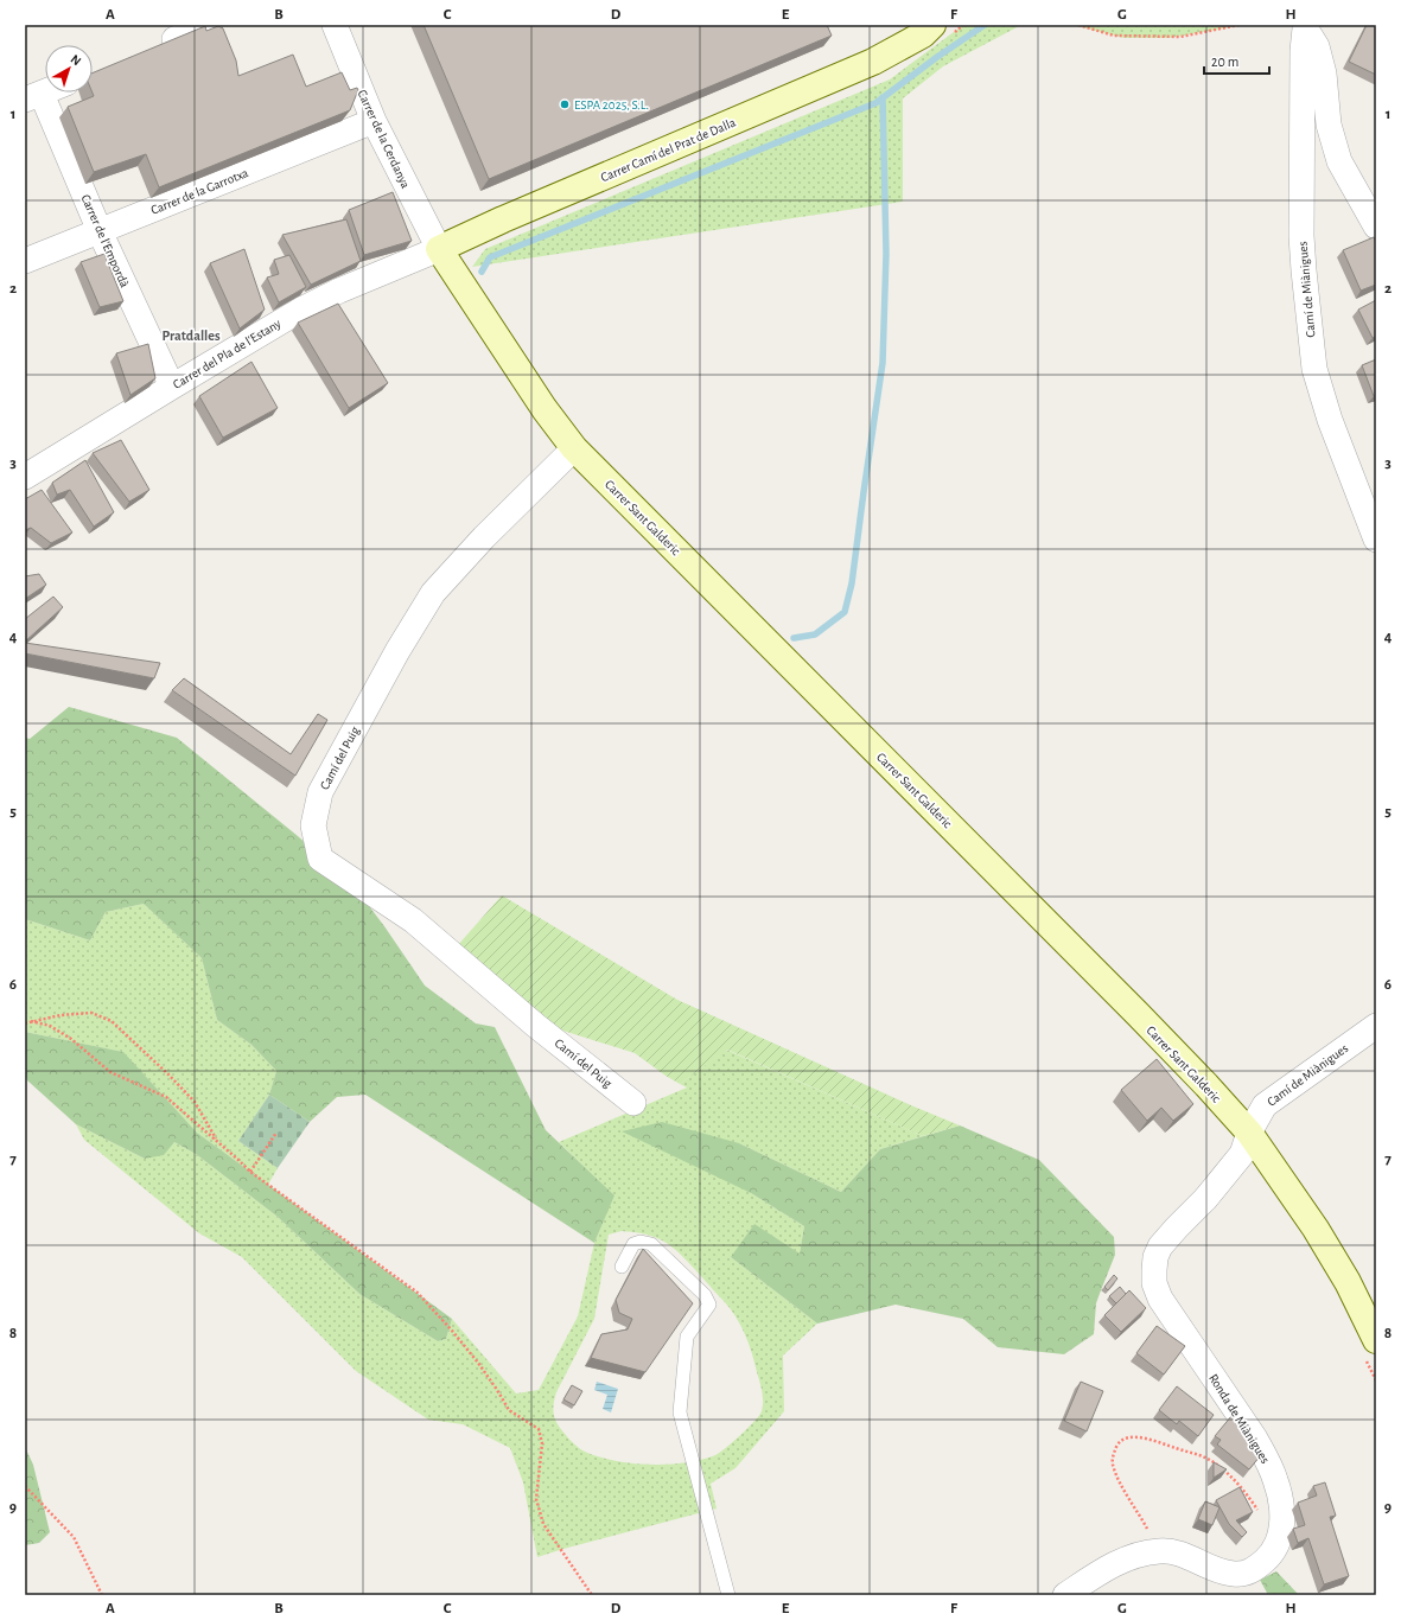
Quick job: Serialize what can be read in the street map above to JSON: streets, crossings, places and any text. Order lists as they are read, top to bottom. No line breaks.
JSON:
{"streets":{"street":["Carrer de la Cerdanya","Carrer Camí del Prat de Dalla","Carrer de la Garrotxa","Carrer de l'Empordà","Camí de Miànigues","Carrer del Pla de l'Estany","Carrer Sant Galderic","Camí del Puig","Ronda de Miànigues"]},"crossings":[["Carrer de la Cerdanya","Carrer Camí del Prat de Dalla"],["Carrer de la Cerdanya","Carrer de la Garrotxa"],["Carrer de la Cerdanya","Carrer del Pla de l'Estany"],["Carrer de la Cerdanya","Carrer Sant Galderic"],["Carrer Camí del Prat de Dalla","Carrer del Pla de l'Estany"],["Carrer Camí del Prat de Dalla","Carrer Sant Galderic"],["Carrer de la Garrotxa","Carrer de l'Empordà"],["Carrer de l'Empordà","Carrer del Pla de l'Estany"],["Camí de Miànigues","Carrer Sant Galderic"],["Camí de Miànigues","Ronda de Miànigues"],["Carrer del Pla de l'Estany","Carrer Sant Galderic"],["Carrer Sant Galderic","Camí del Puig"],["Carrer Sant Galderic","Ronda de Miànigues"]],"districts":["Pratdalles"],"places":["ESPA 2025, S.L."],"scale_bar":"20 m","north":"top right","grid":{"columns":["A","B","C","D","E","F","G","H"],"rows":["1","2","3","4","5","6","7","8","9"]}}
